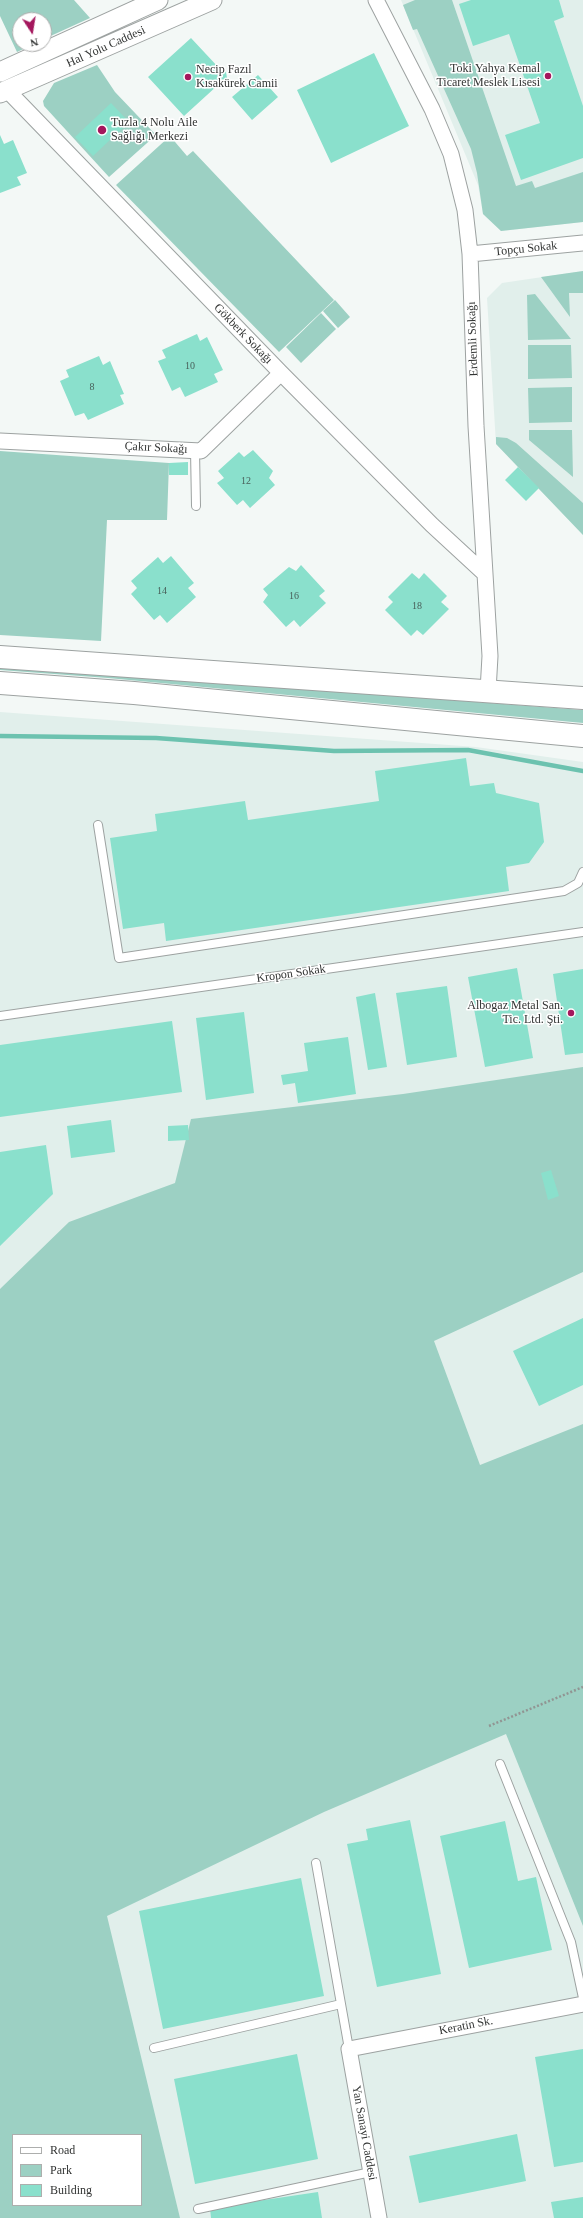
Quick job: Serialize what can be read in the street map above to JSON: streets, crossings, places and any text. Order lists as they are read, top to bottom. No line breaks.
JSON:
{"streets":{"street":["Hal Yolu Caddesi","Topçu Sokak","Gökberk Sokağı","Erdemli Sokağı","Çakır Sokağı","Keratin Sk.","Yan Sanayi Caddesi"],"lane":["Kropon Sokak"]},"crossings":[["Hal Yolu Caddesi","Gökberk Sokağı"],["Topçu Sokak","Erdemli Sokağı"],["Gökberk Sokağı","Erdemli Sokağı"],["Gökberk Sokağı","Çakır Sokağı"],["Keratin Sk.","Yan Sanayi Caddesi"]],"places":["Toki Yahya Kemal Ticaret Meslek Lisesi","Necip Fazıl Kısakürek Camii","Tuzla 4 Nolu Aile Sağlığı Merkezi","Albogaz Metal San. Tic. Ltd. Şti."],"house_numbers":["10","8","12","14","16","18"],"legend":["Road","Park","Building"],"north":"bottom"}
